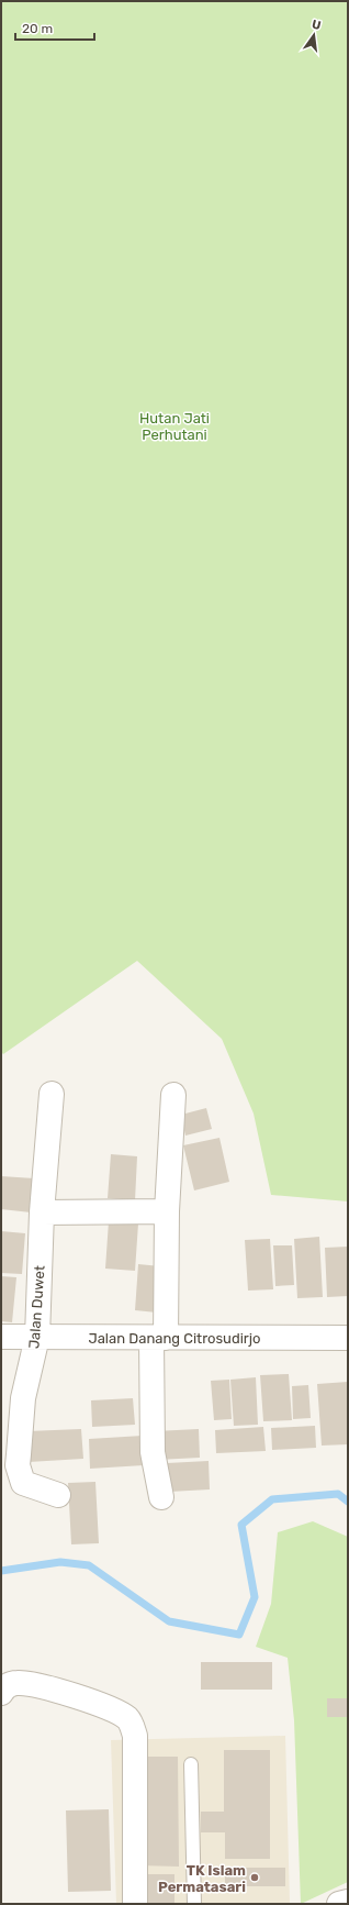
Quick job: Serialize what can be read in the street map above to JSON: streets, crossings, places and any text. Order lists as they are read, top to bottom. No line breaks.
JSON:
{"streets":{"street":["Jalan Duwet","Jalan Danang Citrosudirjo"]},"crossings":[["Jalan Duwet","Jalan Danang Citrosudirjo"]],"parks":["Hutan Jati Perhutani"],"places":["TK Islam Permatasari"],"scale_bar":"20 m","north":"top"}
